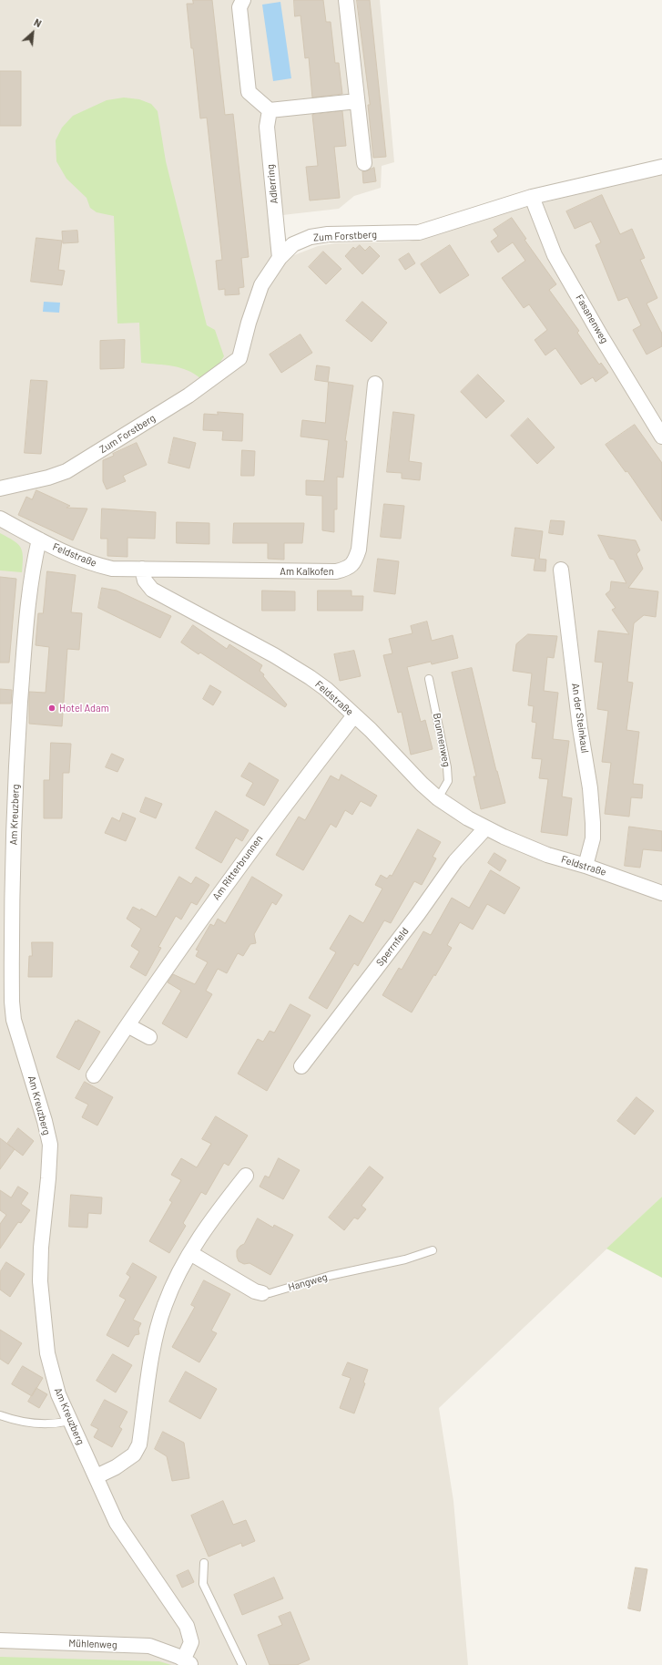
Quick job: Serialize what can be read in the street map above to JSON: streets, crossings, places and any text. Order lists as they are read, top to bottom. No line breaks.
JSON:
{"streets":{"street":["Adlerring","Zum Forstberg","Fasanenweg","Feldstraße","Am Kalkofen","An der Steinkaul","Am Kreuzberg","Am Ritterbrunnen","Sperrnfeld","Hangweg","Mühlenweg"],"lane":["Brunnenweg"]},"crossings":[["Adlerring","Zum Forstberg"],["Zum Forstberg","Fasanenweg"],["Feldstraße","Am Kalkofen"],["Feldstraße","An der Steinkaul"],["Feldstraße","Brunnenweg"],["Feldstraße","Am Kreuzberg"],["Feldstraße","Am Ritterbrunnen"],["Feldstraße","Sperrnfeld"],["Am Kreuzberg","Mühlenweg"]],"places":["Hotel Adam"],"north":"top right"}
